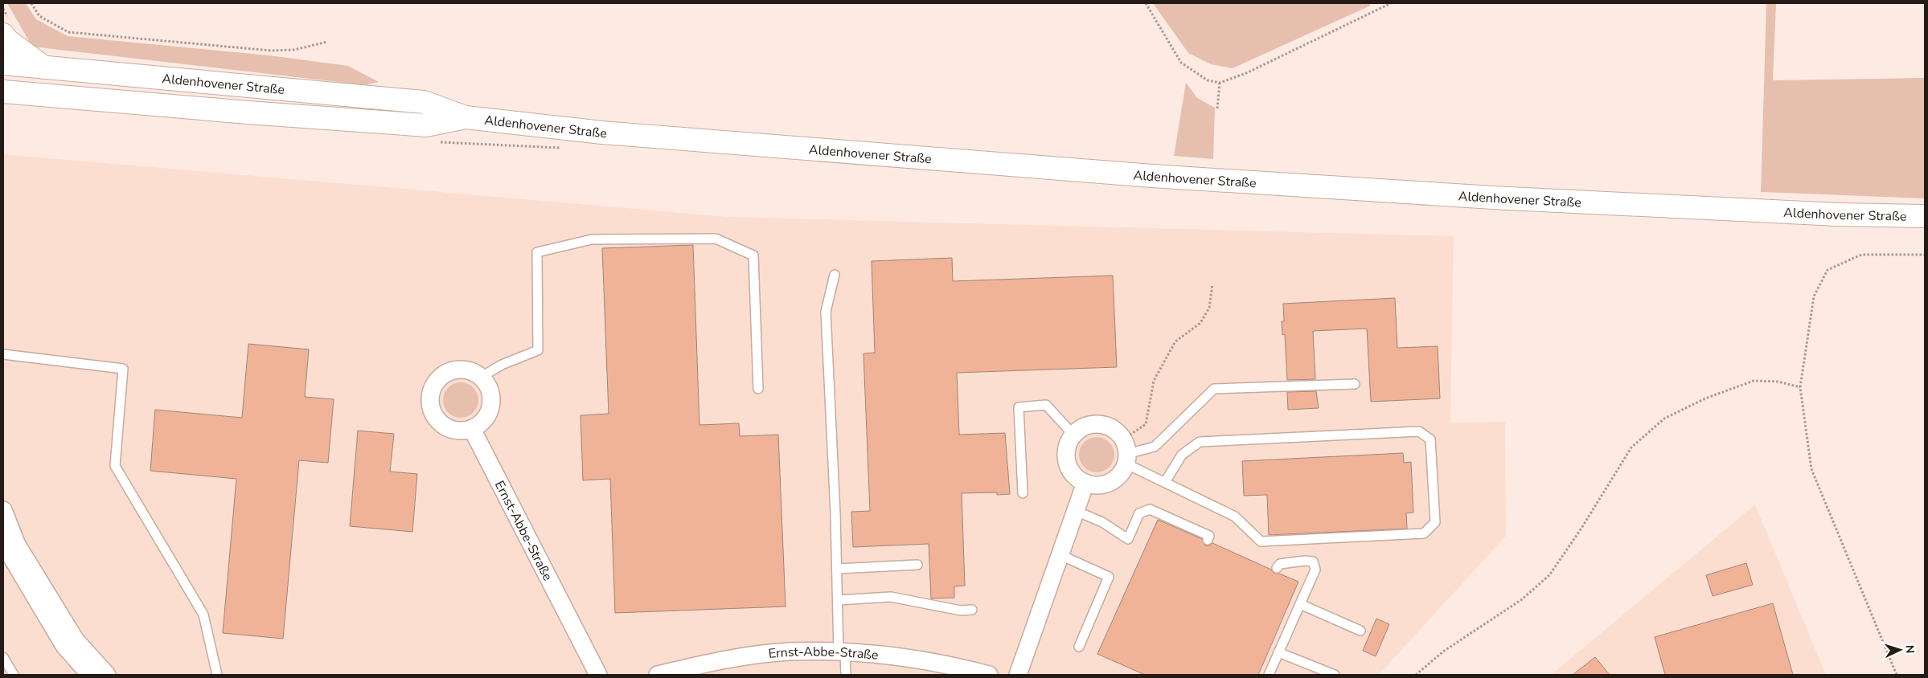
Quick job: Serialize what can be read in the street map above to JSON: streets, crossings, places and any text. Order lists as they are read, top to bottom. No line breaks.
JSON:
{"streets":{"main road":["Aldenhovener Straße"],"street":["Ernst-Abbe-Straße"]},"north":"right"}
